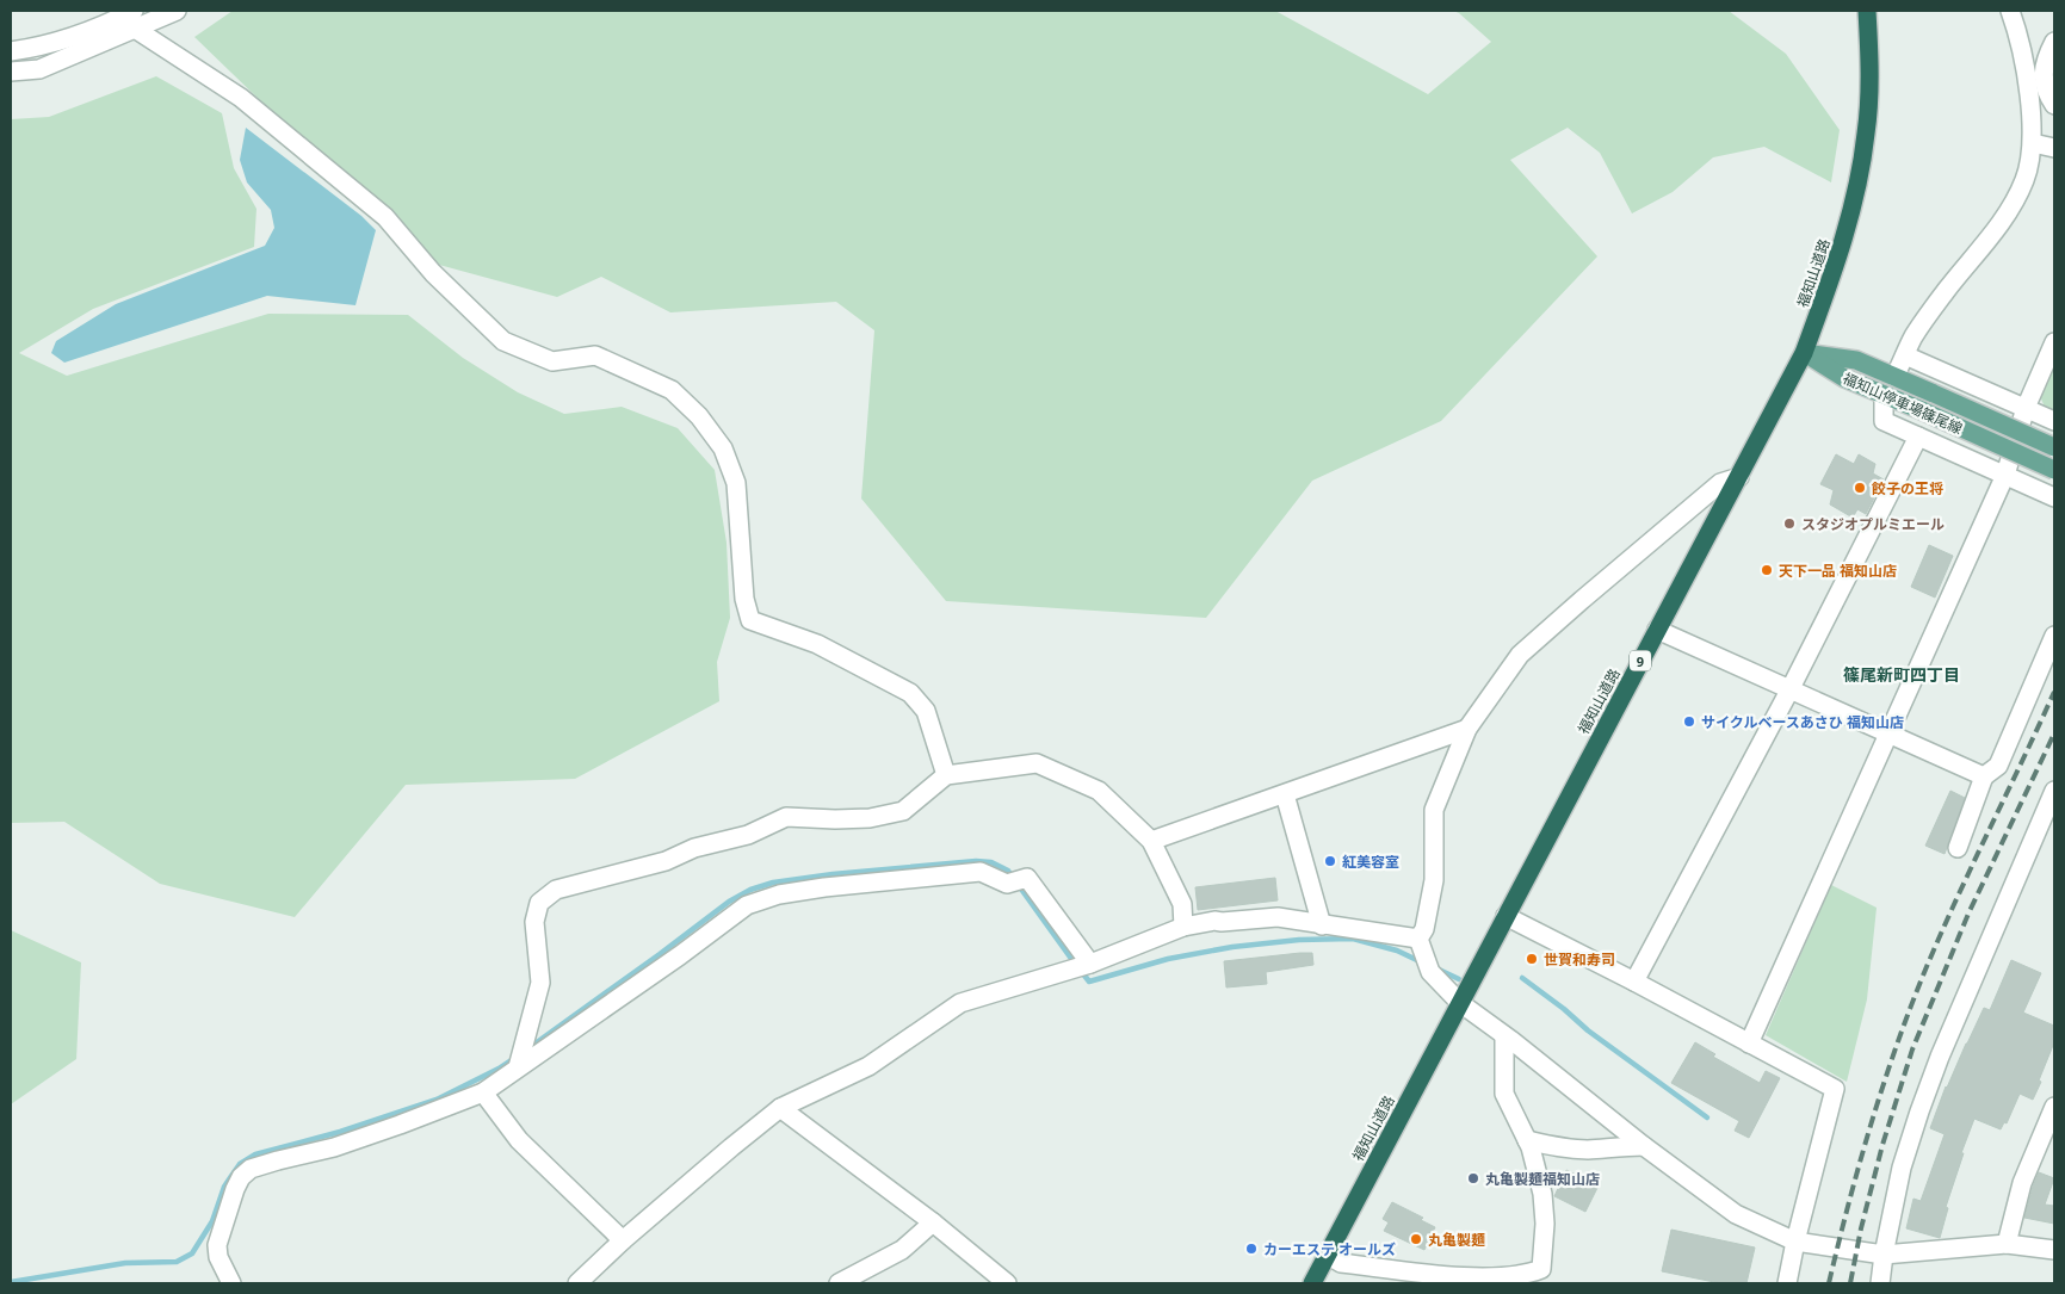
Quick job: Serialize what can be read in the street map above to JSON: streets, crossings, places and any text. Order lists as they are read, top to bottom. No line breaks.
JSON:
{"streets":{"highway":["福知山道路","9"],"main road":["福知山停車場篠尾線"]},"crossings":[["福知山道路","福知山停車場篠尾線"]],"districts":["篠尾新町四丁目"],"places":["餃子の王将","スタジオプルミエール","天下一品 福知山店","サイクルベースあさひ 福知山店","紅美容室","世賀和寿司","丸亀製麺福知山店","丸亀製麺","カーエステ オールズ"]}
